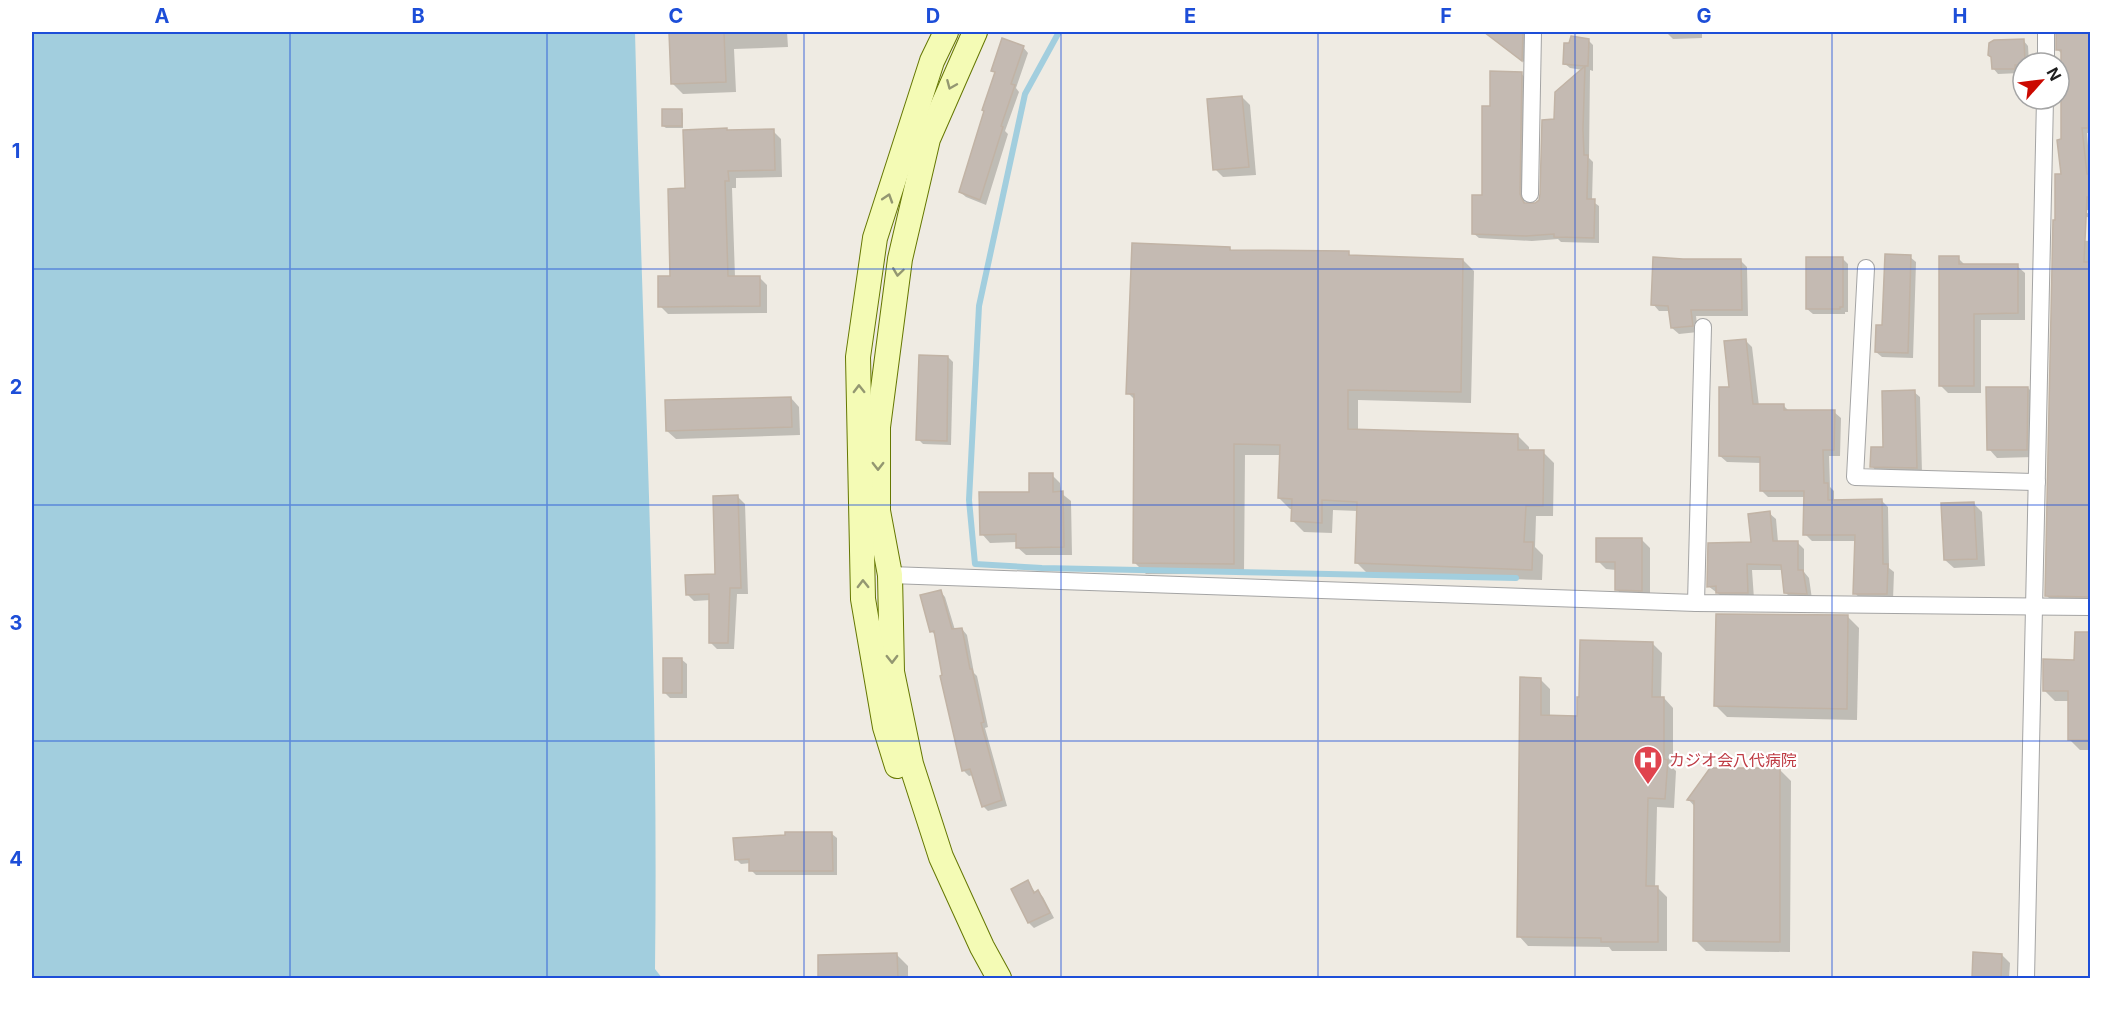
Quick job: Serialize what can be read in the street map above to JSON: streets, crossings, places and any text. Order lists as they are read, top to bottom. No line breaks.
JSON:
{"places":{"hospital":["カジオ会八代病院"]},"north":"top right","grid":{"columns":["A","B","C","D","E","F","G","H"],"rows":["1","2","3","4"]}}
